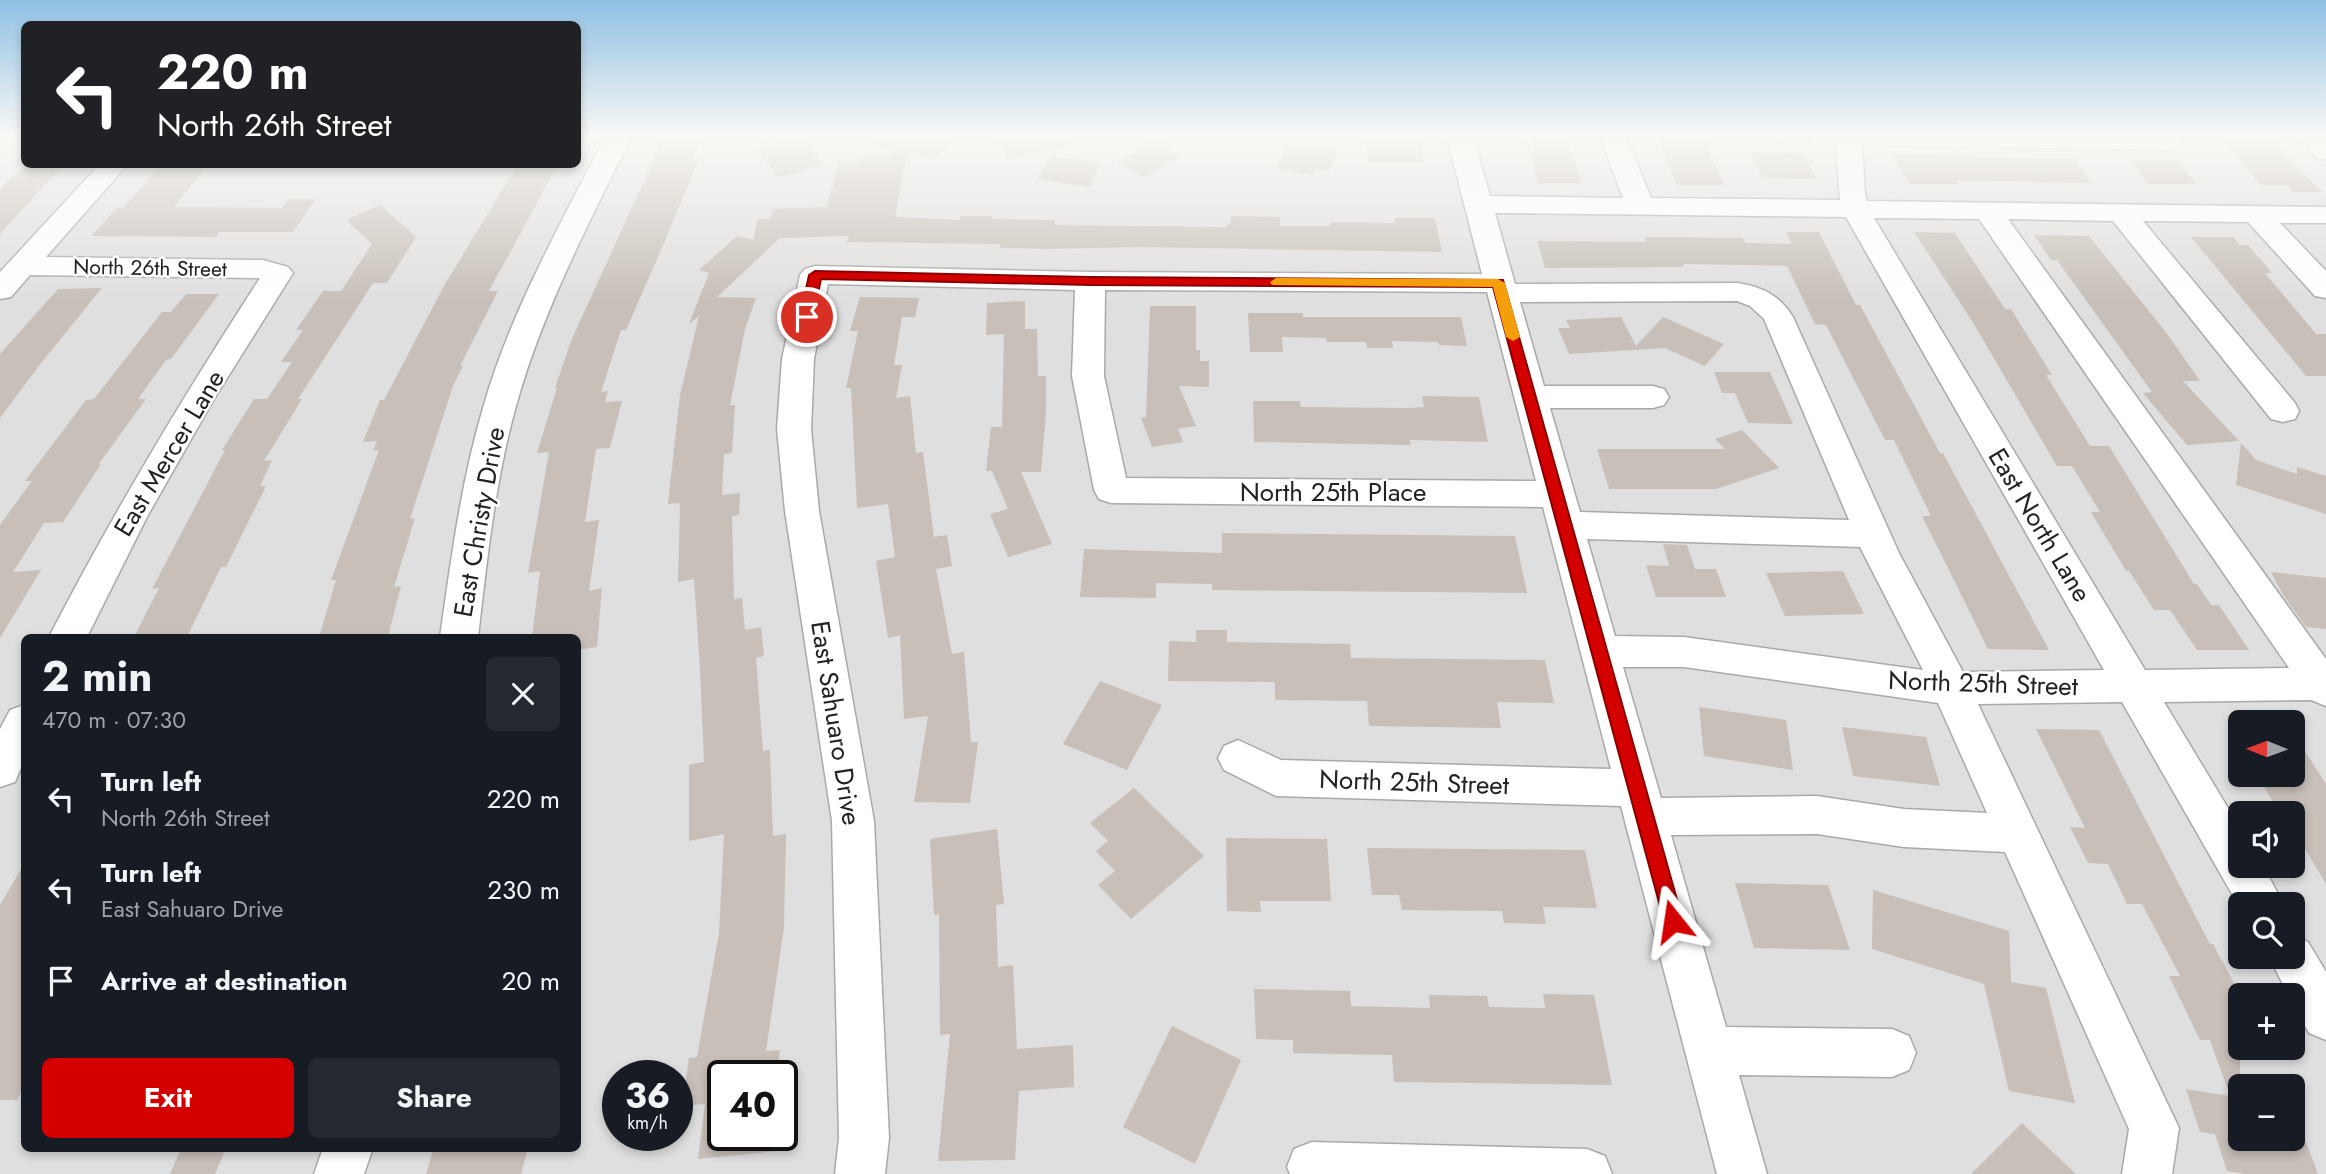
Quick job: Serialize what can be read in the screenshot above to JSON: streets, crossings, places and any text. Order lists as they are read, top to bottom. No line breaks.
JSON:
{"streets":{"street":["North 26th Street","East Mercer Lane","North 25th Place","East Christy Drive","East North Lane","North 25th Street","East Sahuaro Drive"]},"crossings":[["North 26th Street","East Mercer Lane"],["North 25th Place","East Sahuaro Drive"],["East North Lane","North 25th Street"]],"north":"left","page":{"turn":["220 m","North 26th Street"],"heading":["2 min","470 m · 07:30"],"map_buttons":["+","−"],"list":[{"name":"Turn left","note":"North 26th Street","value":"220 m"},{"name":"Turn left","note":"East Sahuaro Drive","value":"230 m"},{"name":"Arrive at destination","value":"20 m"}],"buttons":["Exit","Share"],"speed":"36 km/h","limit":"40"}}
